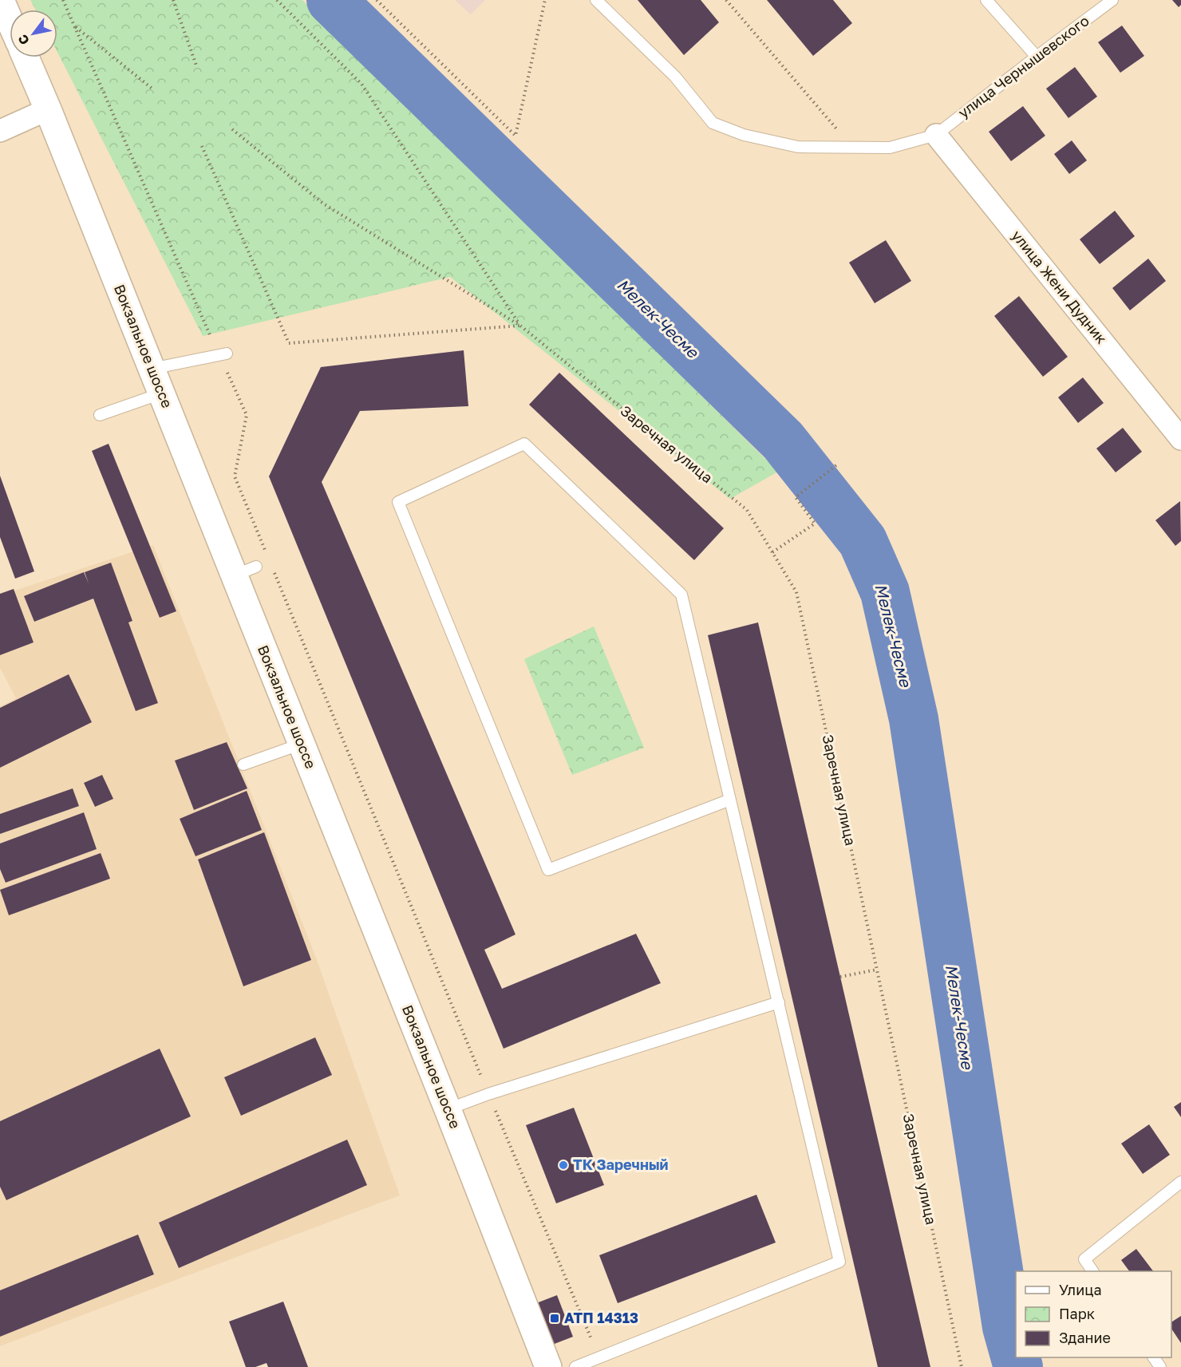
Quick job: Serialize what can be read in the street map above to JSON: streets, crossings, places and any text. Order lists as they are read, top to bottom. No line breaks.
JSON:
{"streets":{"main road":["Вокзальное шоссе"],"street":["улица Жени Дудник"],"lane":["улица Чернышевского"],"path":["Заречная улица"]},"crossings":[["улица Чернышевского","улица Жени Дудник"]],"water":["Мелек-Чесме"],"places":{"other":["ТК Заречный"],"transit":["АТП 14313"]},"legend":["Улица","Парк","Здание"],"north":"bottom left"}
